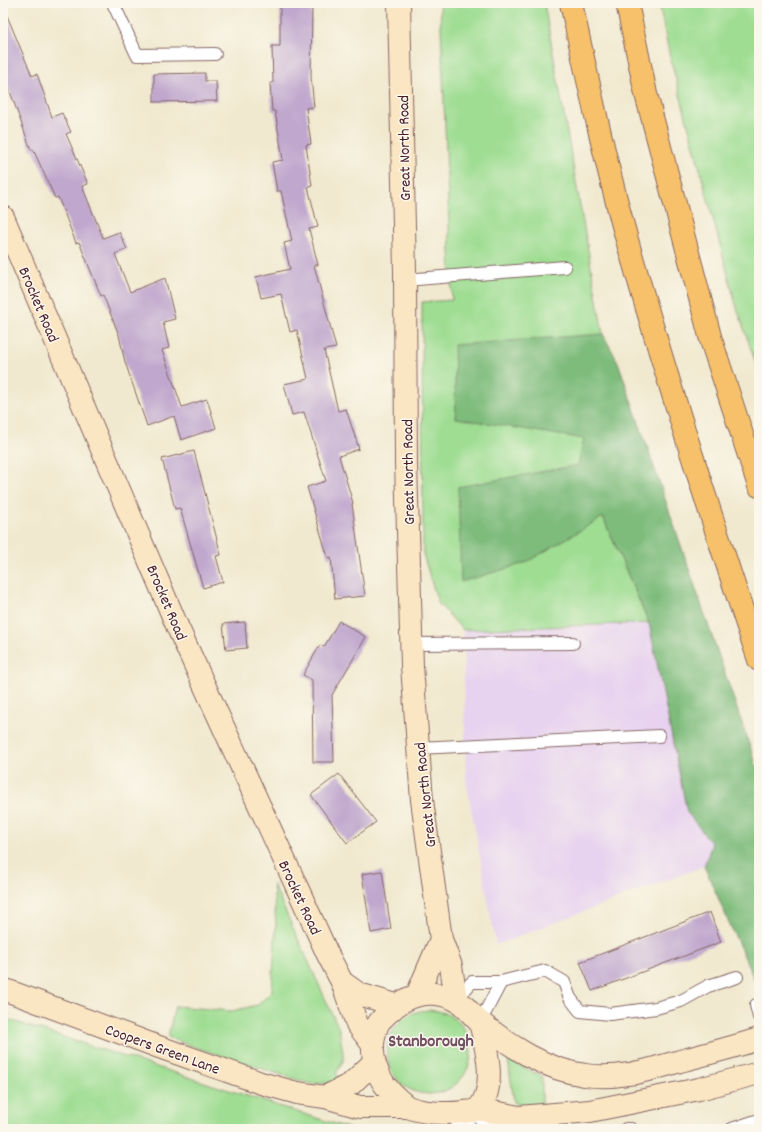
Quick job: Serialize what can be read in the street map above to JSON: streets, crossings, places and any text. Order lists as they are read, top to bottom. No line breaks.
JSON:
{"streets":{"main road":["Great North Road","Brocket Road","Coopers Green Lane"]},"crossings":[["Great North Road","Brocket Road"],["Great North Road","Coopers Green Lane"],["Brocket Road","Coopers Green Lane"]],"districts":["Stanborough"]}
